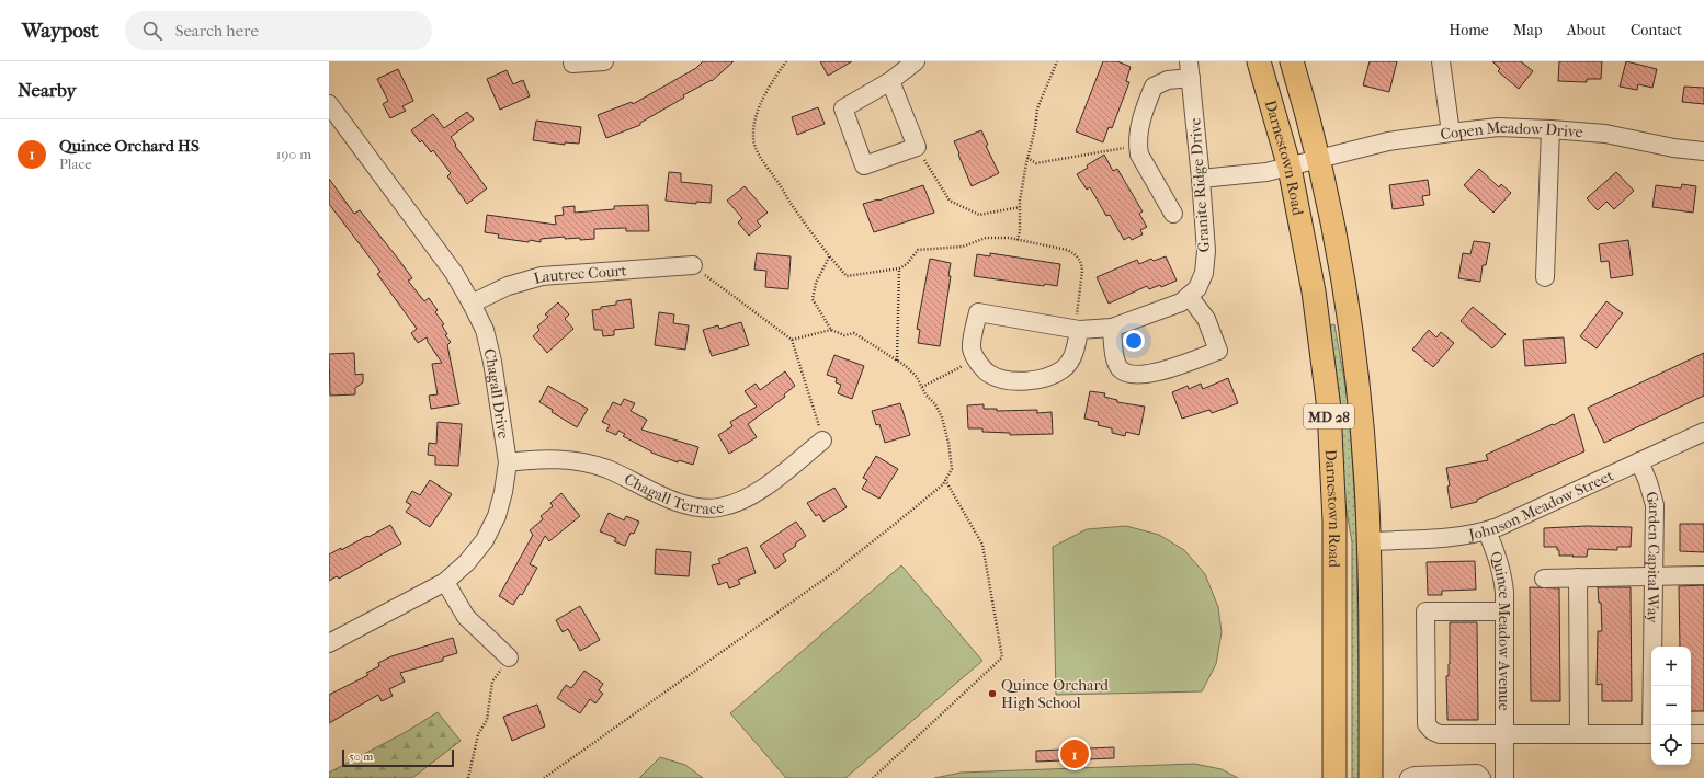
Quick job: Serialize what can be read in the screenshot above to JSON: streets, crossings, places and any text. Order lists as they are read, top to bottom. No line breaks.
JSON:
{"streets":{"main road":["Darnestown Road","MD 28"],"street":["Copen Meadow Drive","Granite Ridge Drive","Lautrec Court","Chagall Drive","Chagall Terrace","Johnson Meadow Street","Garden Capital Way","Quince Meadow Avenue"]},"crossings":[["Copen Meadow Drive","Darnestown Road"],["Copen Meadow Drive","Granite Ridge Drive"],["Darnestown Road","Johnson Meadow Street"],["Lautrec Court","Chagall Drive"],["Chagall Drive","Chagall Terrace"],["Johnson Meadow Street","Garden Capital Way"],["Johnson Meadow Street","Quince Meadow Avenue"]],"places":["Quince Orchard High School"],"scale_bar":"50 m","page":{"header":"Waypost","search":"Search here","nav":["Home","Map","About","Contact"],"heading":"Nearby","list":[{"mark":"1","name":"Quince Orchard HS","note":"Place","value":"190 m"}],"map_buttons":["+","−"],"pins":"1","scale":"50 m"}}
